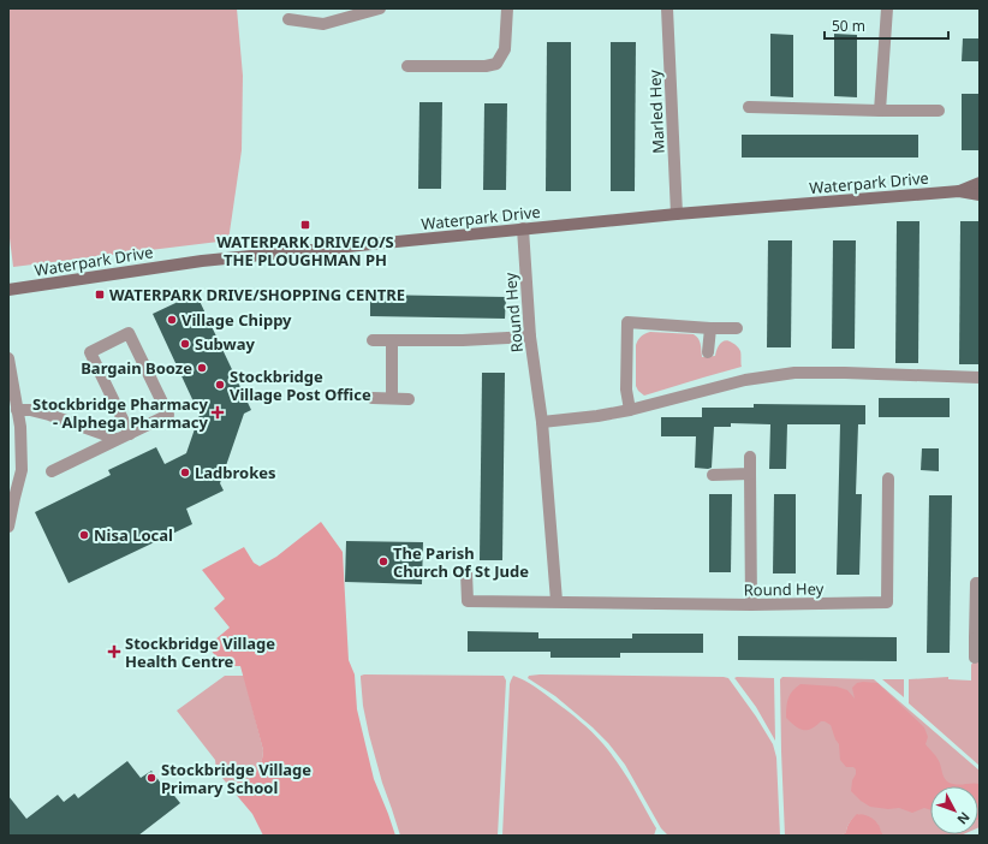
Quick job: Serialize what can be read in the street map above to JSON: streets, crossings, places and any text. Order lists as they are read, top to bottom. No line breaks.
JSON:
{"streets":{"street":["Marled Hey","Waterpark Drive","Round Hey"]},"crossings":[["Marled Hey","Waterpark Drive"],["Waterpark Drive","Round Hey"]],"places":{"transit":["WATERPARK DRIVE/O/S THE PLOUGHMAN PH","WATERPARK DRIVE/SHOPPING CENTRE"],"other":["Village Chippy","Subway","Bargain Booze","Stockbridge Village Post Office","Ladbrokes","Nisa Local","The Parish Church Of St Jude","Stockbridge Village Primary School"],"health":["Stockbridge Pharmacy - Alphega Pharmacy","Stockbridge Village Health Centre"]},"scale_bar":"50 m","north":"bottom right"}
